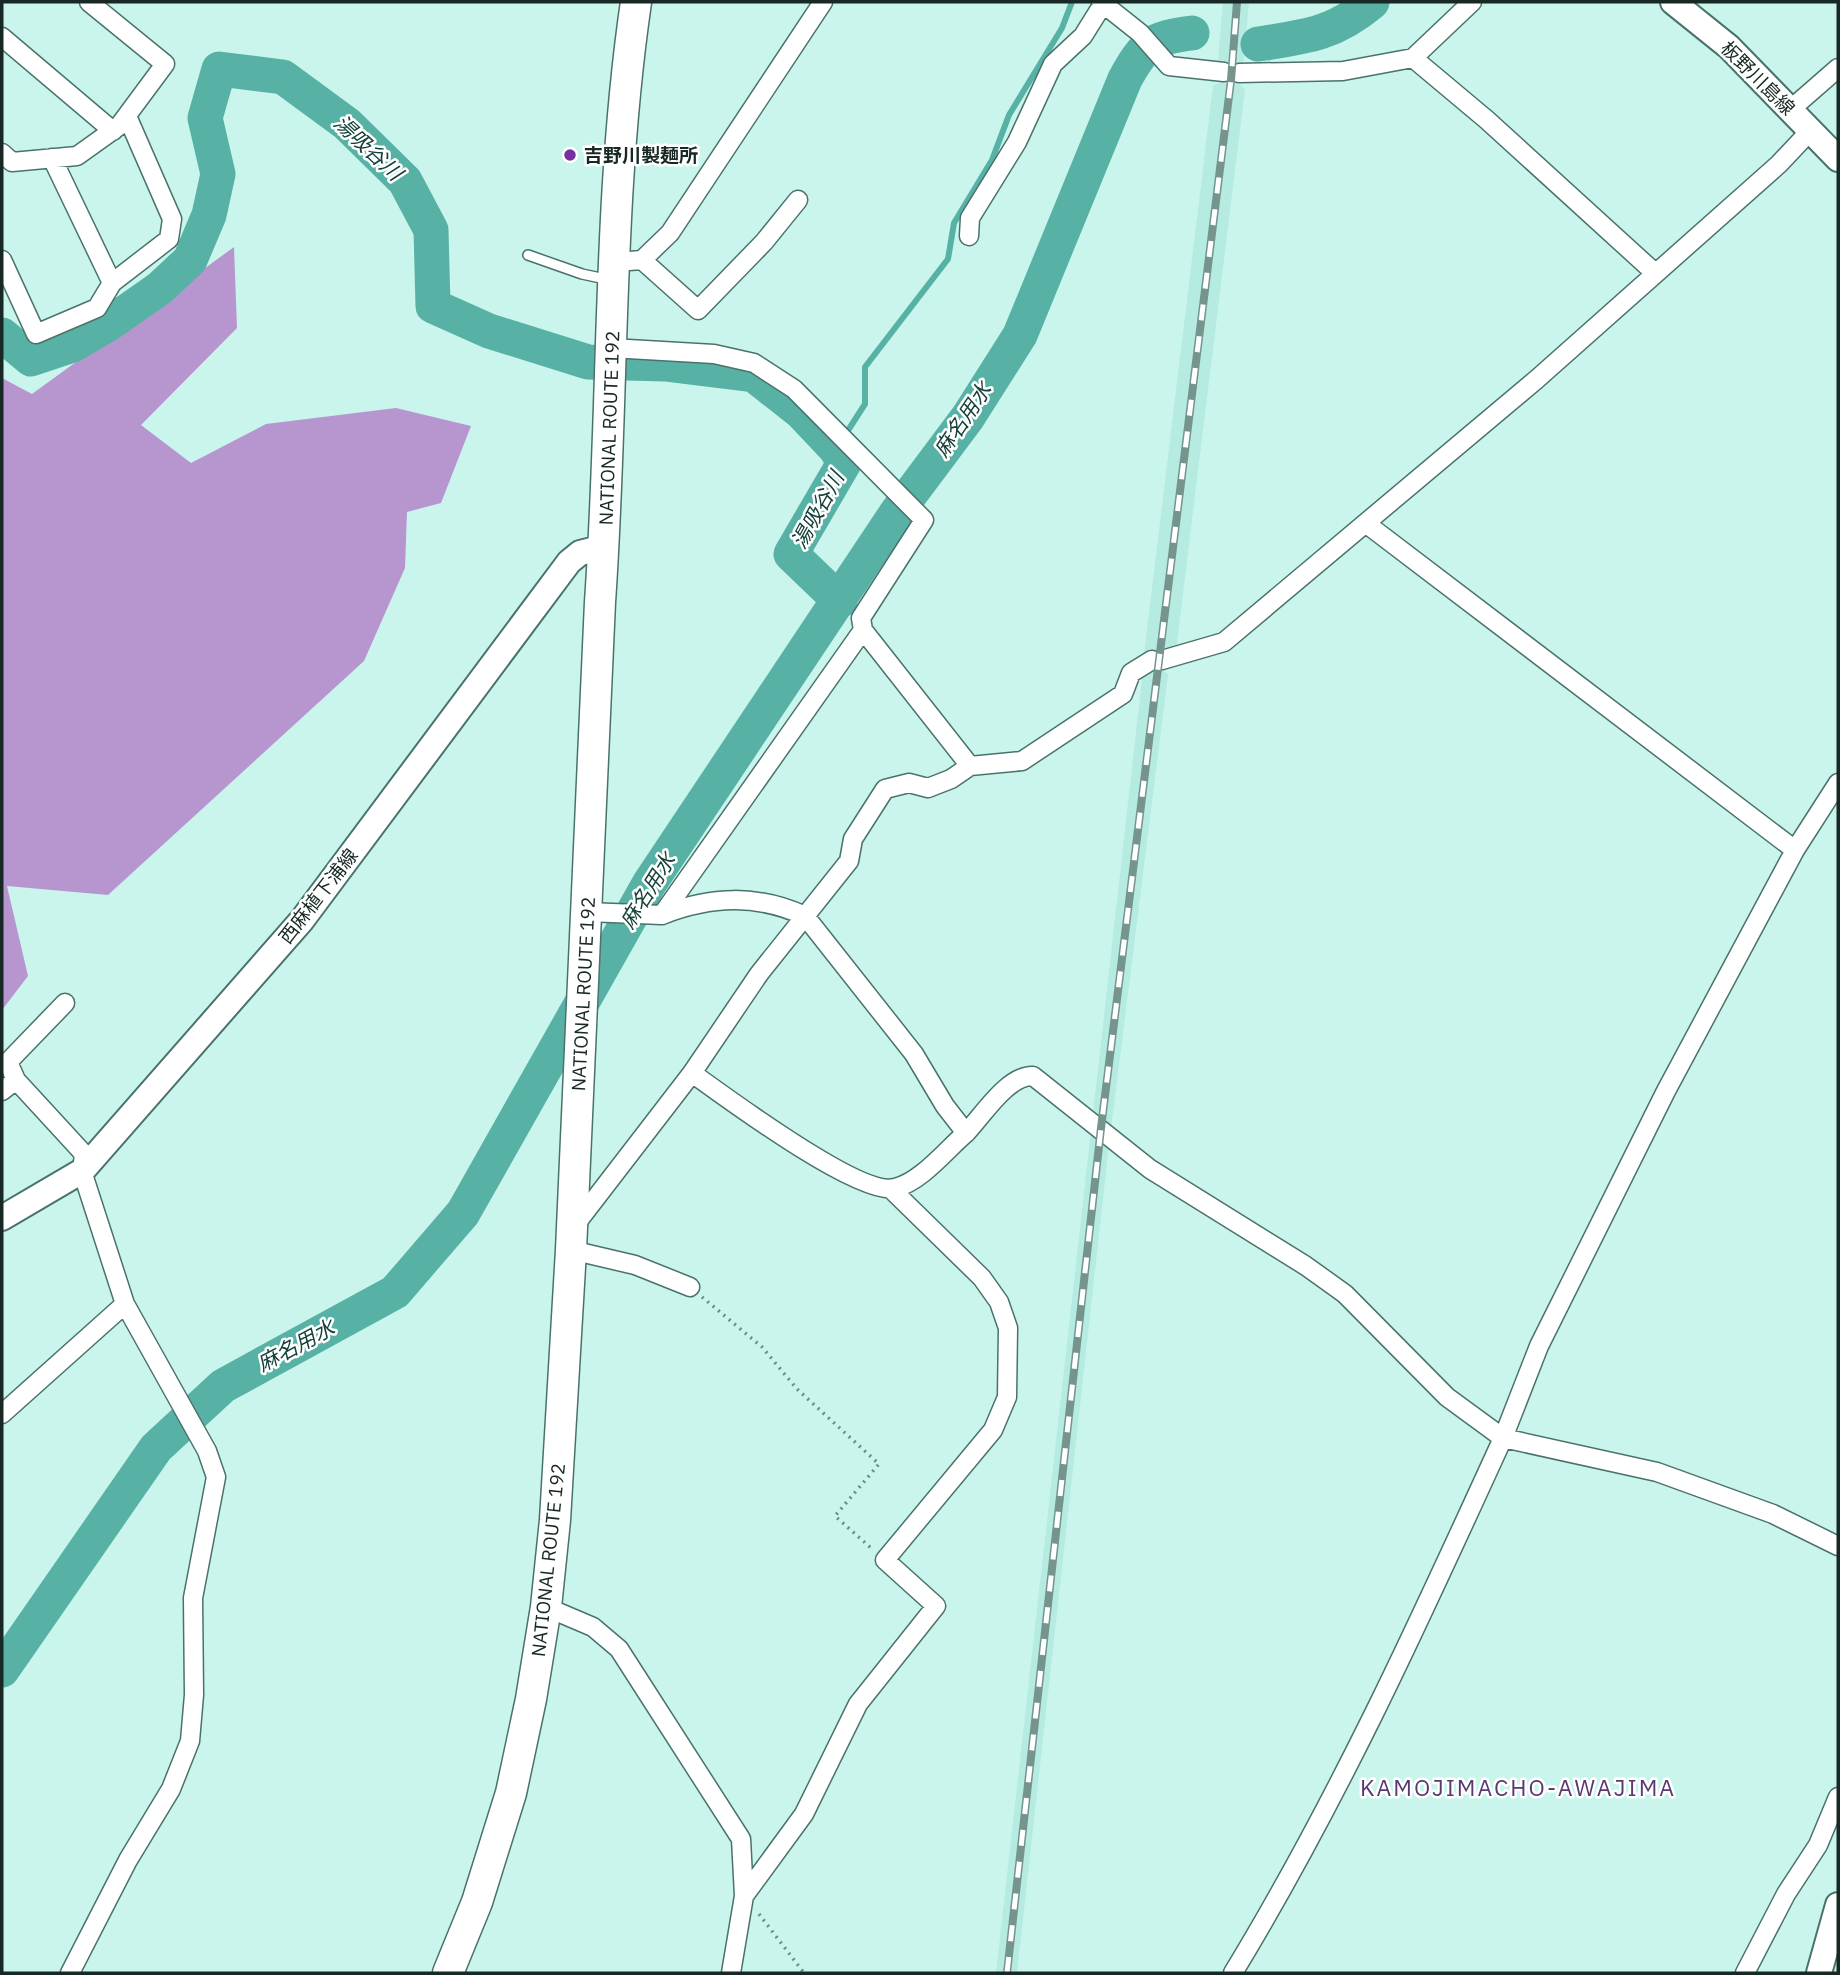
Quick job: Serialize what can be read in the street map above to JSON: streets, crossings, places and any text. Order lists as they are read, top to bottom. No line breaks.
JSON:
{"streets":{"highway":["NATIONAL ROUTE 192"],"main road":["板野川島線","西麻植下浦線"]},"crossings":[["NATIONAL ROUTE 192","西麻植下浦線"]],"districts":["KAMOJIMACHO-AWAJIMA"],"water":["湯吸谷川","麻名用水"],"places":["吉野川製麺所"]}
